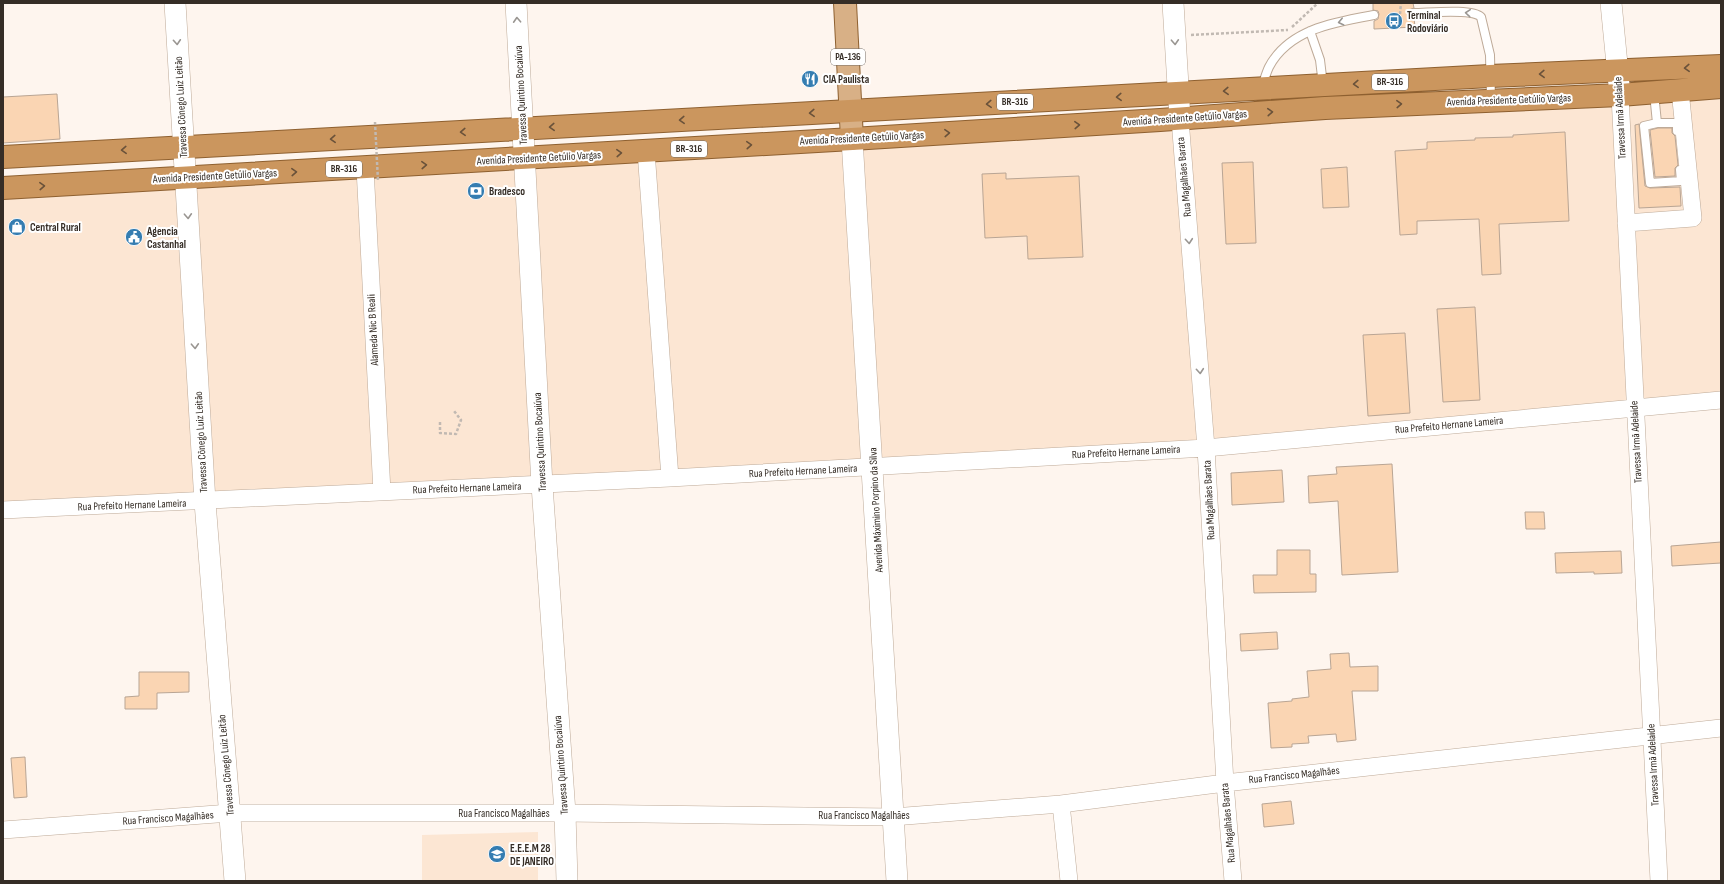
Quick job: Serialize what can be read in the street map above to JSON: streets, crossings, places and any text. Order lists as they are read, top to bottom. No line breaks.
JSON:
{"streets":{"highway":["BR-316","Avenida Presidente Getúlio Vargas"],"main road":["PA-136"],"street":["Travessa Quintino Bocaiúva","Travessa Cônego Luiz Leitão","Travessa Irmã Adelaide","Rua Magalhães Barata","Alameda Nic B Reali","Rua Prefeito Hernane Lameira","Avenida Máximino Porpino da Silva","Rua Francisco Magalhães"]},"crossings":[["PA-136","Avenida Presidente Getúlio Vargas"],["PA-136","Avenida Máximino Porpino da Silva"],["Travessa Quintino Bocaiúva","Avenida Presidente Getúlio Vargas"],["Travessa Quintino Bocaiúva","Rua Prefeito Hernane Lameira"],["Travessa Quintino Bocaiúva","Rua Francisco Magalhães"],["Avenida Presidente Getúlio Vargas","Travessa Cônego Luiz Leitão"],["Avenida Presidente Getúlio Vargas","Travessa Irmã Adelaide"],["Avenida Presidente Getúlio Vargas","Rua Magalhães Barata"],["Avenida Presidente Getúlio Vargas","Alameda Nic B Reali"],["Avenida Presidente Getúlio Vargas","Avenida Máximino Porpino da Silva"],["Travessa Cônego Luiz Leitão","Rua Prefeito Hernane Lameira"],["Travessa Cônego Luiz Leitão","Rua Francisco Magalhães"],["Travessa Irmã Adelaide","Rua Prefeito Hernane Lameira"],["Travessa Irmã Adelaide","Rua Francisco Magalhães"],["Rua Magalhães Barata","Rua Prefeito Hernane Lameira"],["Rua Magalhães Barata","Rua Francisco Magalhães"],["Alameda Nic B Reali","Rua Prefeito Hernane Lameira"],["Rua Prefeito Hernane Lameira","Avenida Máximino Porpino da Silva"],["Avenida Máximino Porpino da Silva","Rua Francisco Magalhães"]],"one_way":["Travessa Cônego Luiz Leitão","Rua Magalhães Barata"],"places":{"bus stop":["Terminal Rodoviário"],"restaurant":["CIA Paulista"],"bank":["Bradesco"],"shop":["Central Rural"],"public building":["Agencia Castanhal"],"school or university":["E.E.E.M 28 DE JANEIRO"]}}
